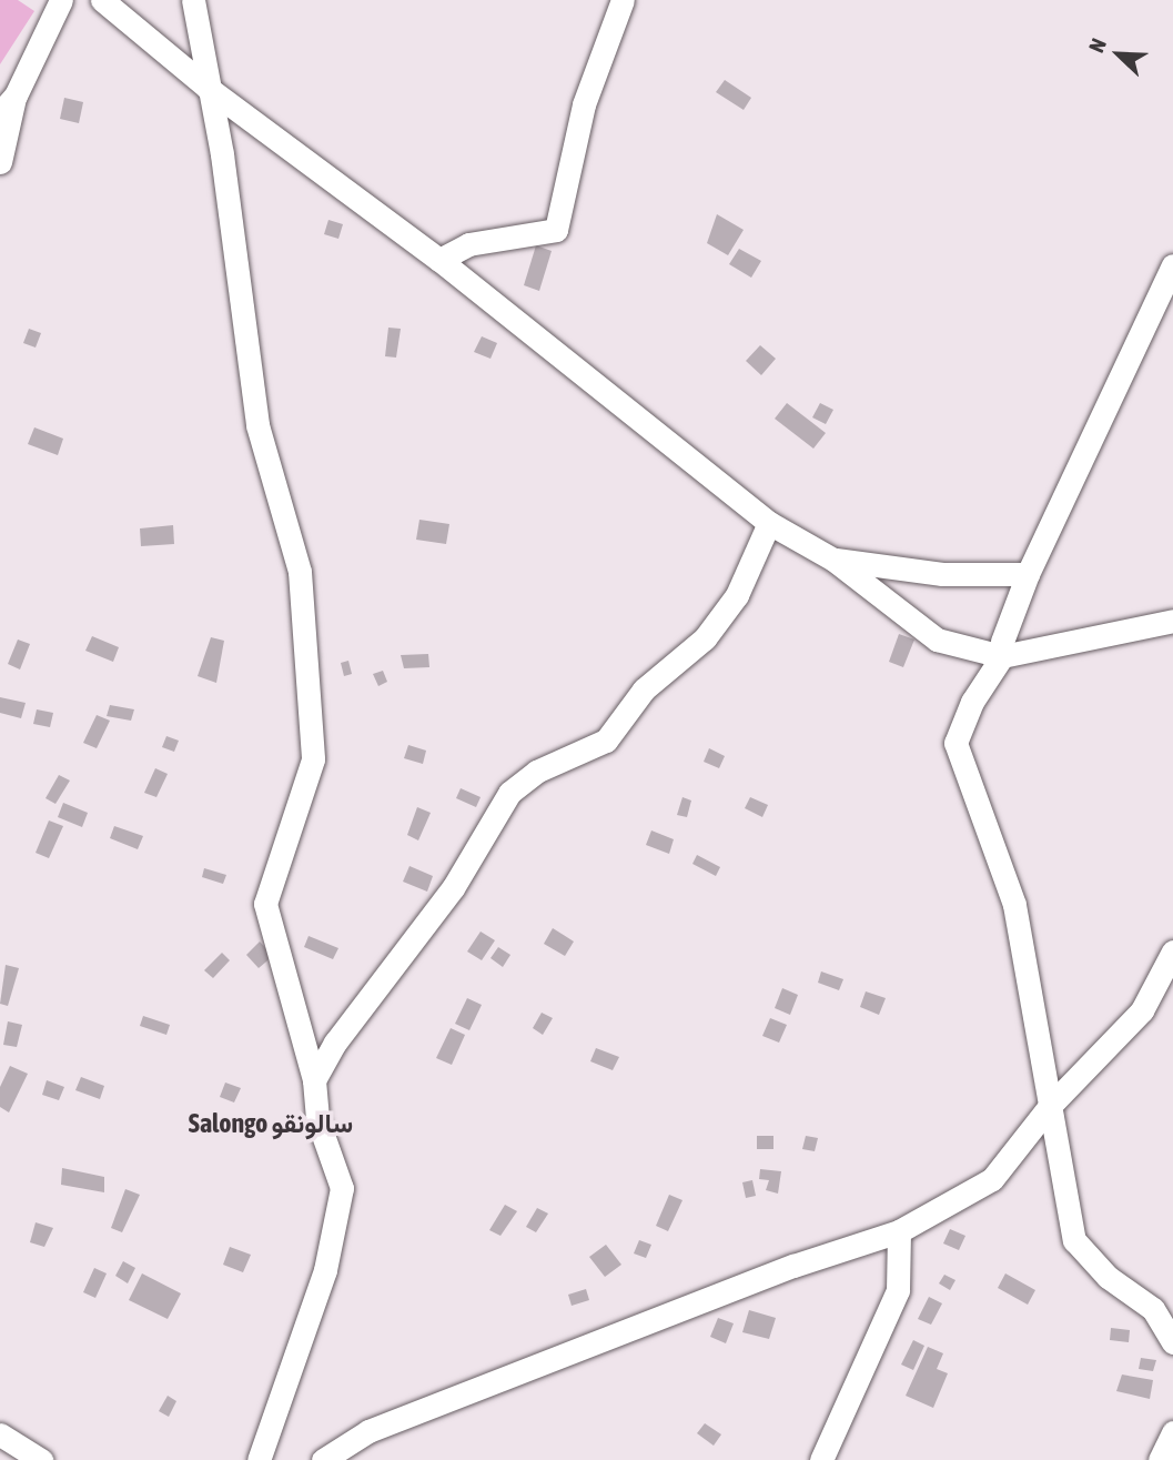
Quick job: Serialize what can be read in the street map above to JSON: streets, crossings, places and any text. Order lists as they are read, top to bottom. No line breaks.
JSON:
{"districts":["Salongo سالونقو"],"north":"top left"}
